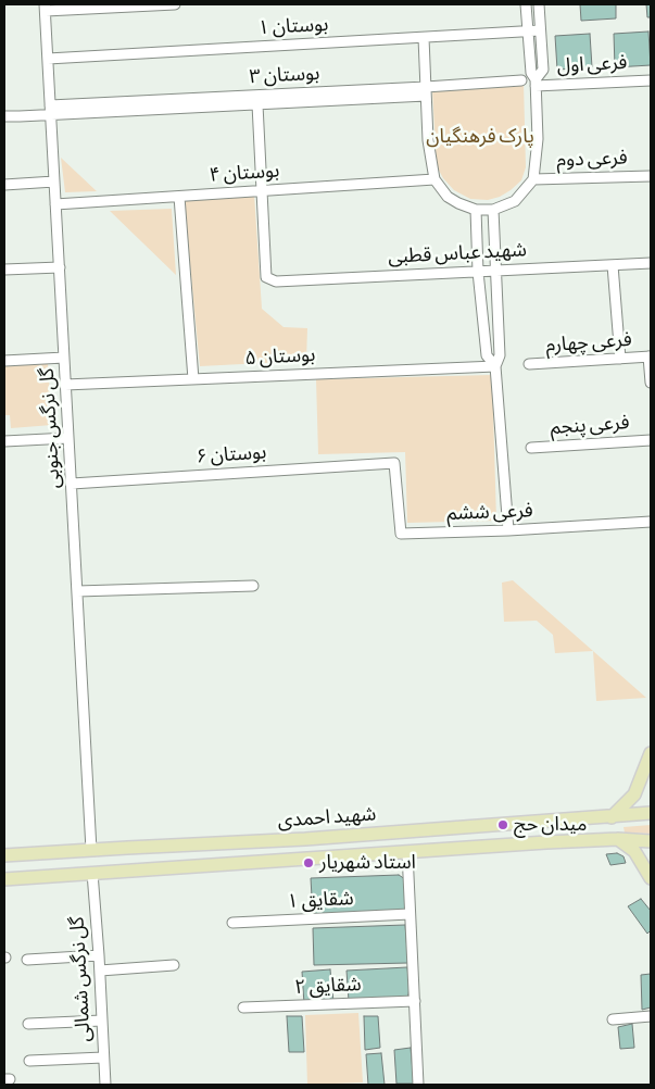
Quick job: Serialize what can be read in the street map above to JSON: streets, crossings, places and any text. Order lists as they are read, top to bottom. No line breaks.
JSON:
{"streets":{"main road":["شهید احمدی"],"street":["بوستان ۱","فرعی اول","بوستان ۳","فرعی دوم","بوستان ۴","شهید عباس قطبی","فرعی چهارم","بوستان ۵","فرعی پنجم","گل نرگس جنوبی","بوستان ۶","فرعی ششم","شقایق ۱","گل نرگس شمالی","شقایق ۲"]},"crossings":[["بوستان ۱","گل نرگس جنوبی"],["بوستان ۳","گل نرگس جنوبی"],["بوستان ۴","شهید عباس قطبی"],["بوستان ۴","گل نرگس جنوبی"],["بوستان ۵","گل نرگس جنوبی"],["گل نرگس جنوبی","بوستان ۶"],["گل نرگس جنوبی","شهید احمدی"],["بوستان ۶","فرعی ششم"],["شهید احمدی","گل نرگس شمالی"]],"parks":["پارک فرهنگیان"],"places":["میدان حج","استاد شهریار"]}
